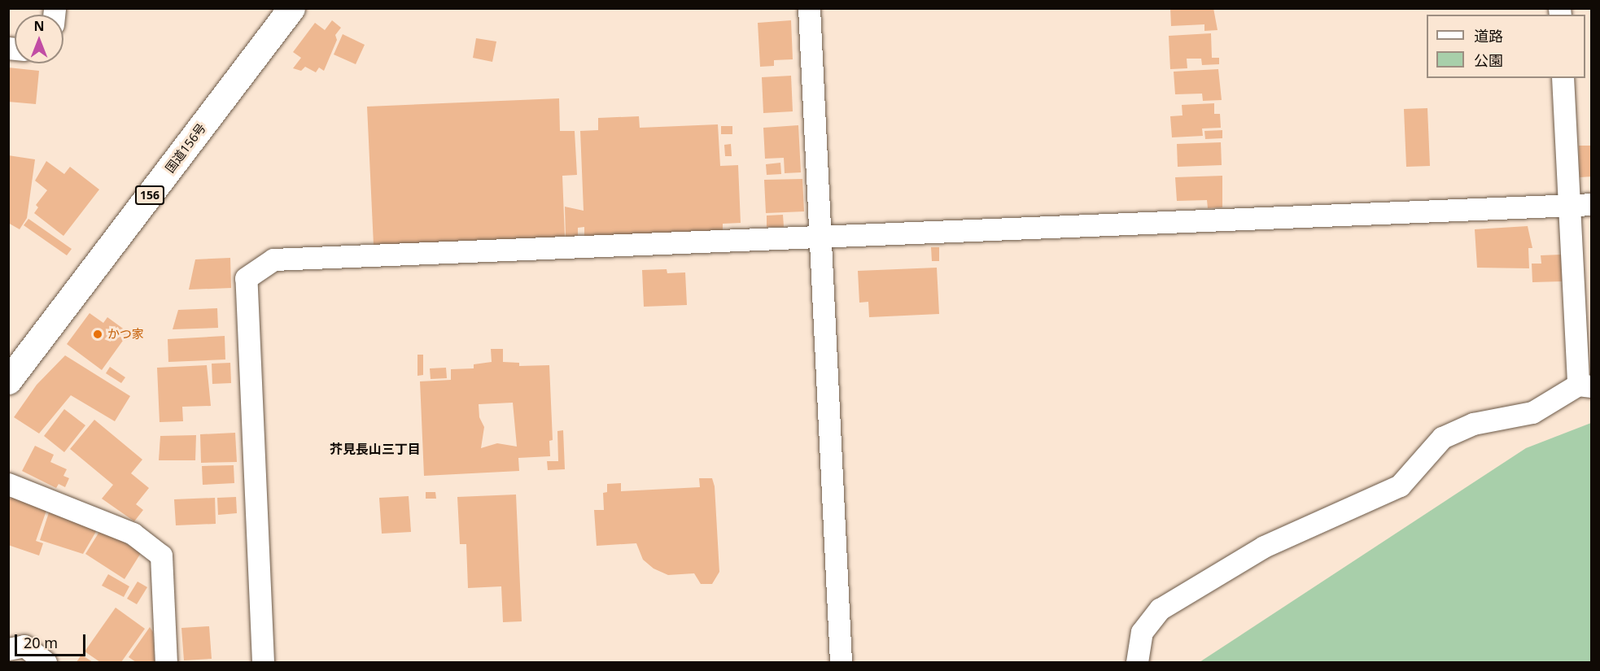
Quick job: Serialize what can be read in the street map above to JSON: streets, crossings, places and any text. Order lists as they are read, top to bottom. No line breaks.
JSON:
{"streets":{"highway":["国道156号","156"]},"districts":["芥見長山三丁目"],"places":["かつ家"],"legend":["道路","公園"],"scale_bar":"20 m","north":"top"}
